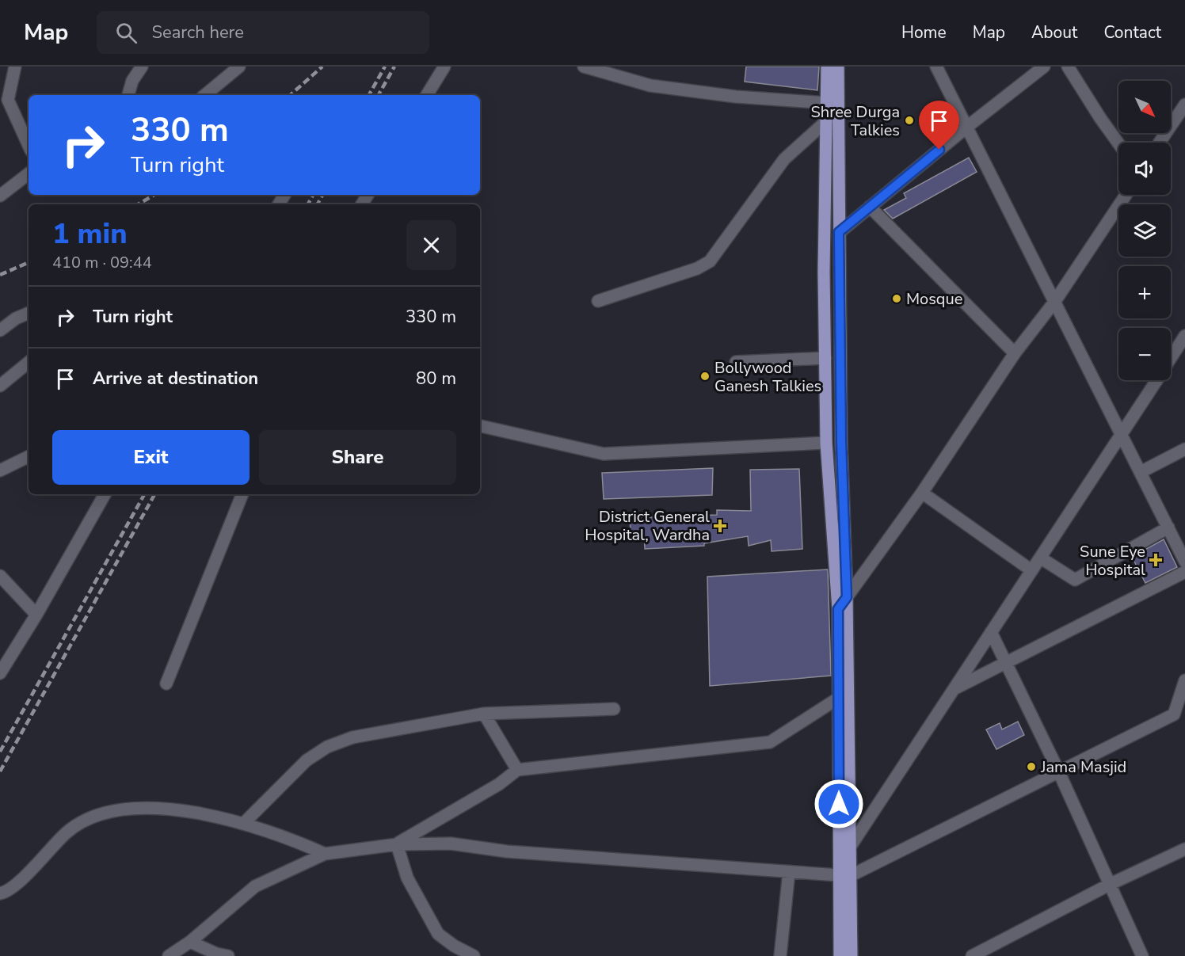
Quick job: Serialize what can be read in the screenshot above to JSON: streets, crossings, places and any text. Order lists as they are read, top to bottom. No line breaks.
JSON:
{"places":{"other":["Shree Durga Talkies","Mosque","Bollywood Ganesh Talkies","Jama Masjid"],"health":["District General Hospital, Wardha","Sune Eye Hospital"]},"north":"bottom right","page":{"header":"Map","search":"Search here","nav":["Home","Map","About","Contact"],"map_buttons":["+","−"],"turn":["330 m","Turn right"],"heading":["1 min","410 m · 09:44"],"list":[{"name":"Turn right","value":"330 m"},{"name":"Arrive at destination","value":"80 m"}],"buttons":["Exit","Share"]}}
